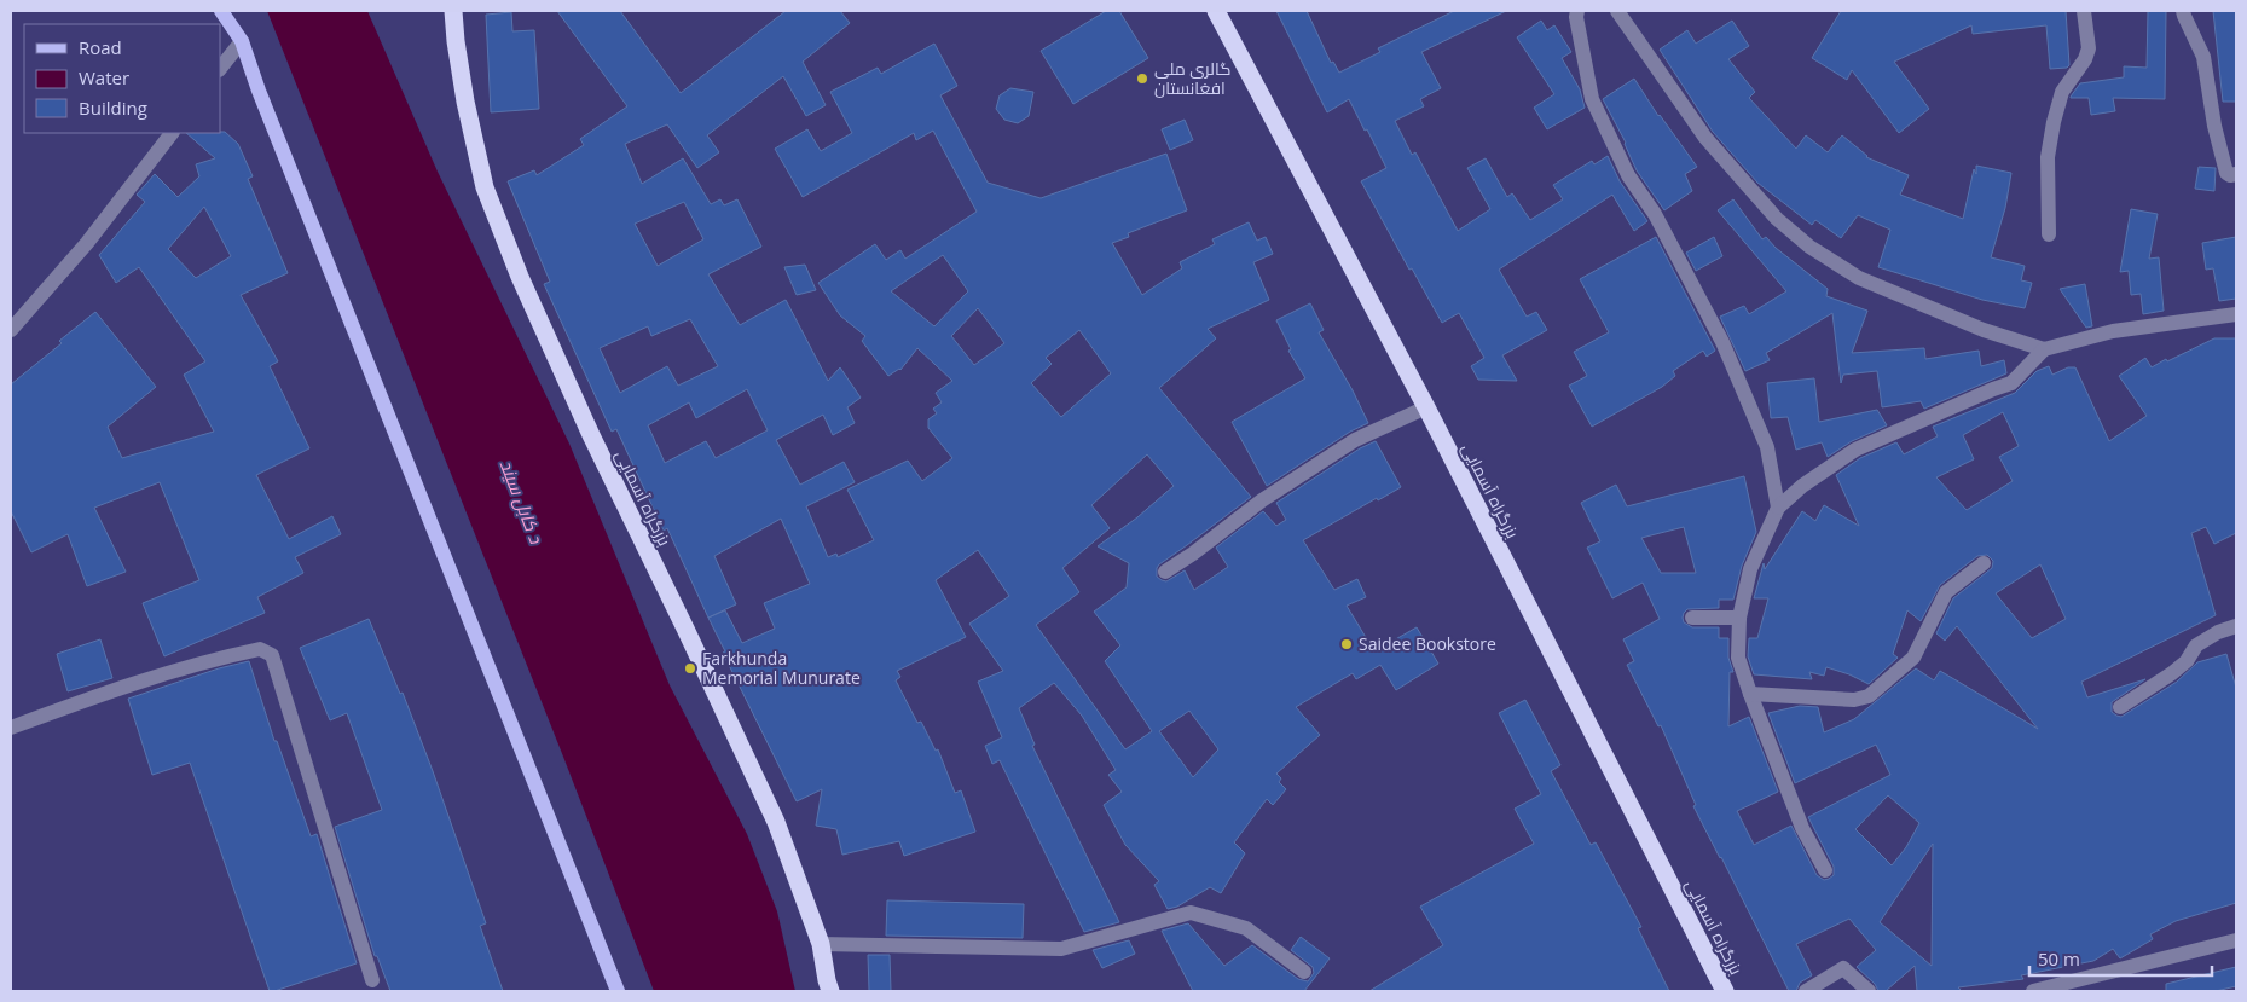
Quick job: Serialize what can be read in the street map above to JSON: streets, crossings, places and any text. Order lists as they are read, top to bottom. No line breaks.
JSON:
{"streets":{"highway":["بزرگراه آسمایی"]},"water":["د کابل سيند"],"places":["گالری ملی افغانستان","Saidee Bookstore","Farkhunda Memorial Munurate"],"legend":["Road","Water","Building"],"scale_bar":"50 m"}
